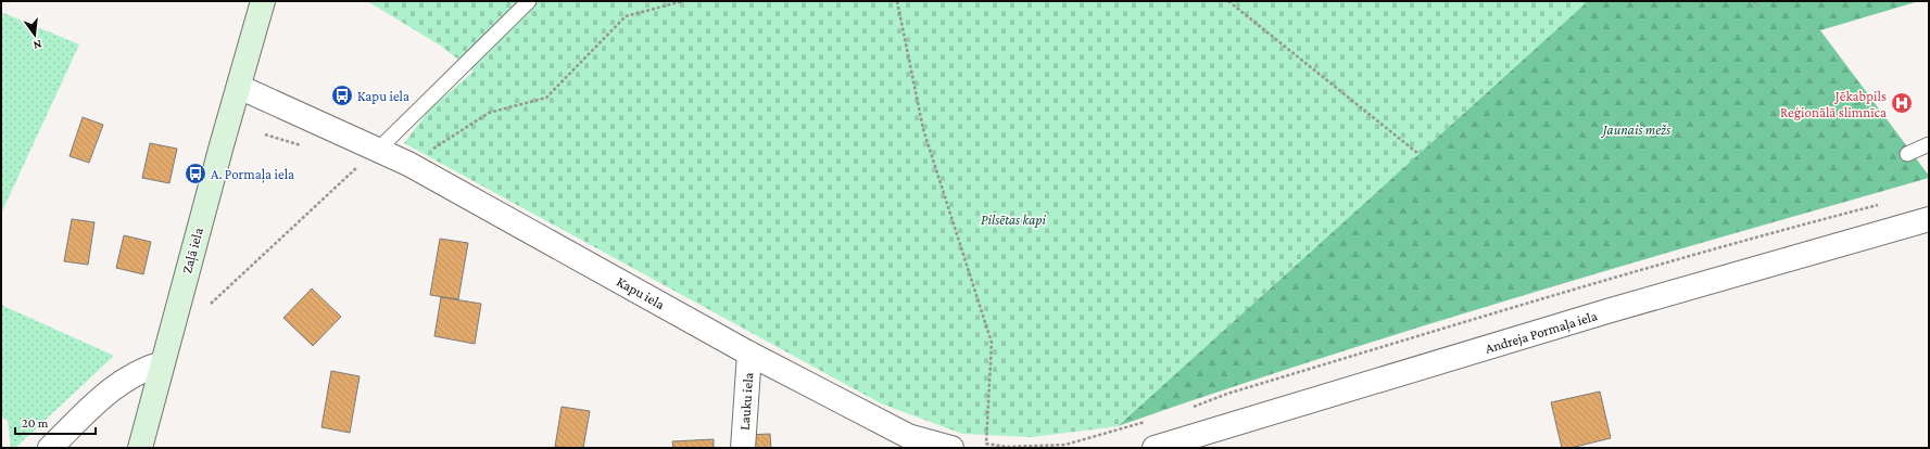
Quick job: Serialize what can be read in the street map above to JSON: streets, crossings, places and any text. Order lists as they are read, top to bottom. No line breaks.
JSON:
{"streets":{"main road":["Zaļā iela"],"street":["Kapu iela","Andreja Pormaļa iela","Lauku iela"]},"crossings":[["Zaļā iela","Kapu iela"],["Kapu iela","Lauku iela"]],"parks":["Jaunais mežs","Pilsētas kapi"],"places":{"bus stop":["Kapu iela","A. Pormaļa iela"],"hospital":["Jēkabpils Reģionālā slimnīca"]},"scale_bar":"20 m","north":"bottom"}
